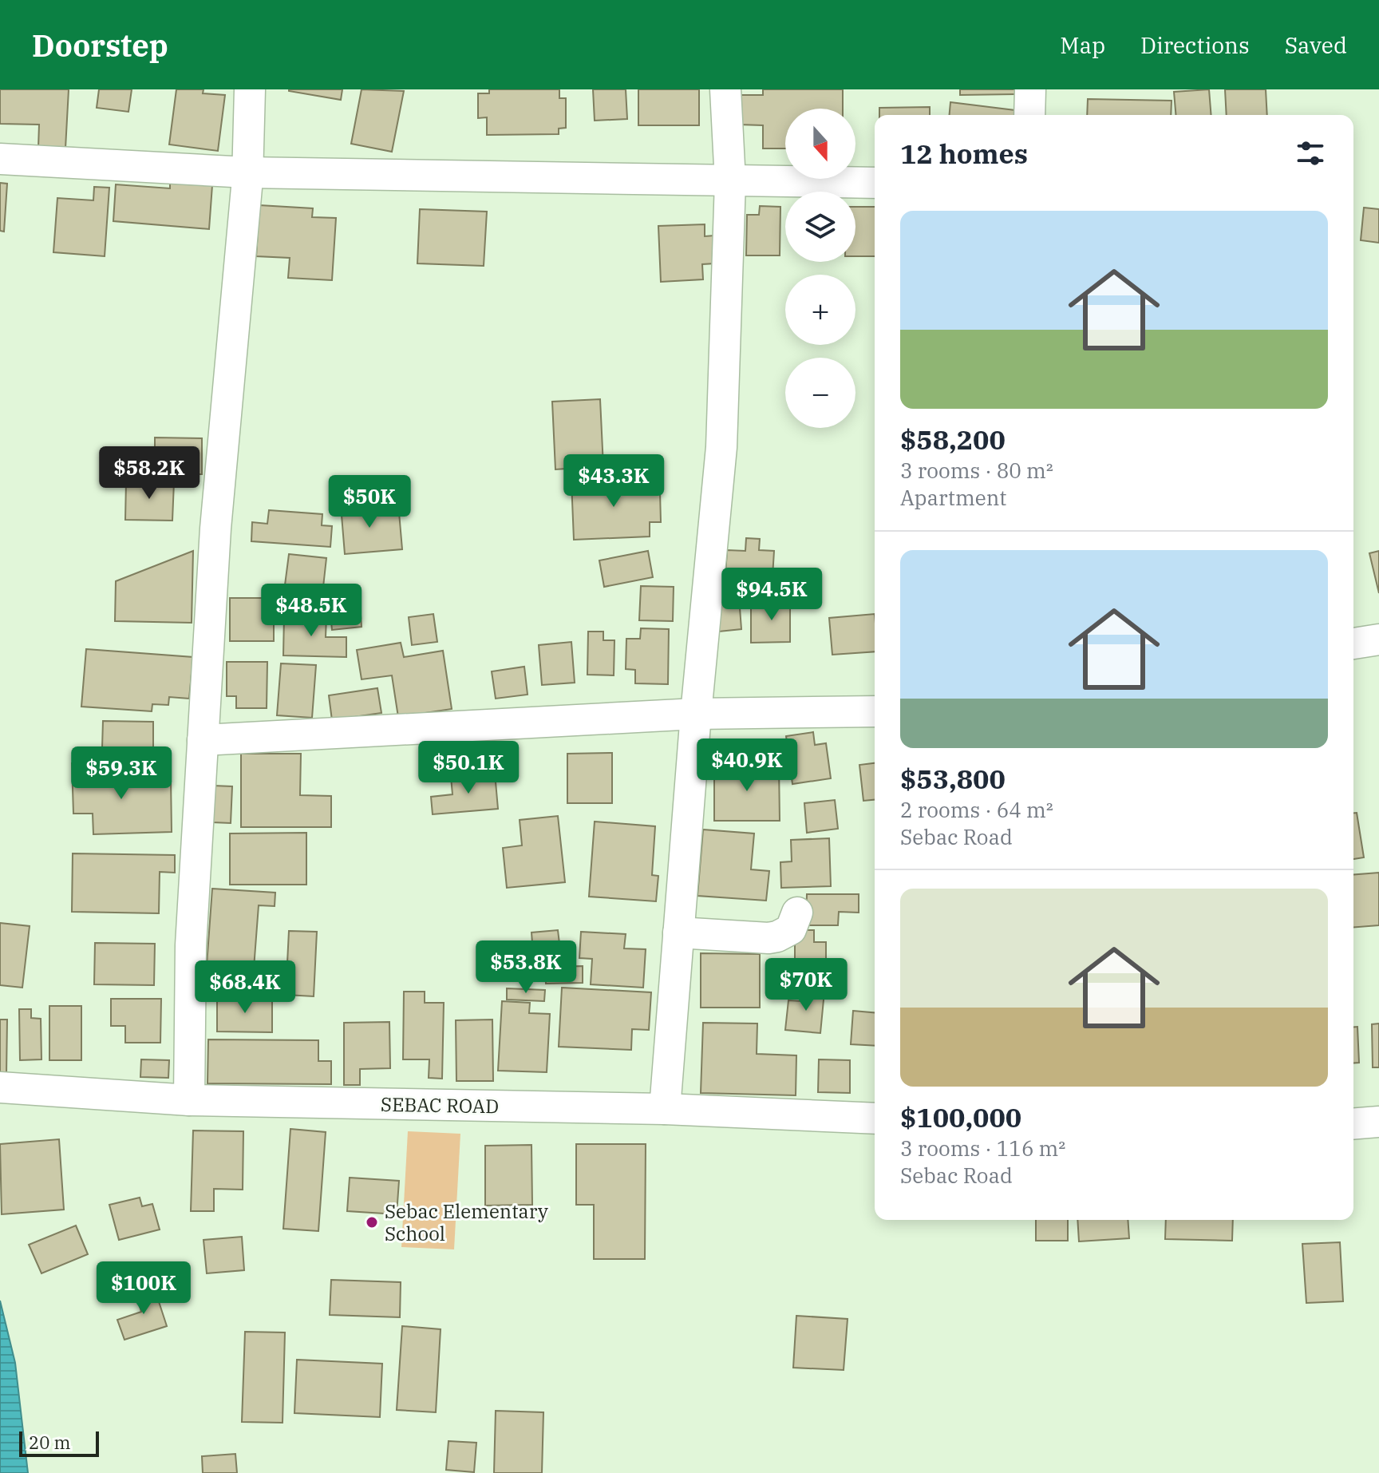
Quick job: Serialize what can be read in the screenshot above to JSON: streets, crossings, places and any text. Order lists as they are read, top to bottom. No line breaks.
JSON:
{"streets":{"street":["SEBAC ROAD"]},"places":["Sebac Elementary School"],"scale_bar":"20 m","north":"bottom","page":{"header":"Doorstep","nav":["Map","Directions","Saved"],"map_buttons":["+","−"],"heading":"12 homes","list":[{"name":"$58,200","note":"3 rooms · 80 m² · Apartment"},{"name":"$53,800","note":"2 rooms · 64 m² · Sebac Road"},{"name":"$100,000","note":"3 rooms · 116 m² · Sebac Road"}],"price":["$58.2K","$43.3K","$50K","$94.5K","$48.5K","$40.9K","$50.1K","$59.3K","$53.8K","$70K","$68.4K","$100K"],"scale":"20 m"}}
